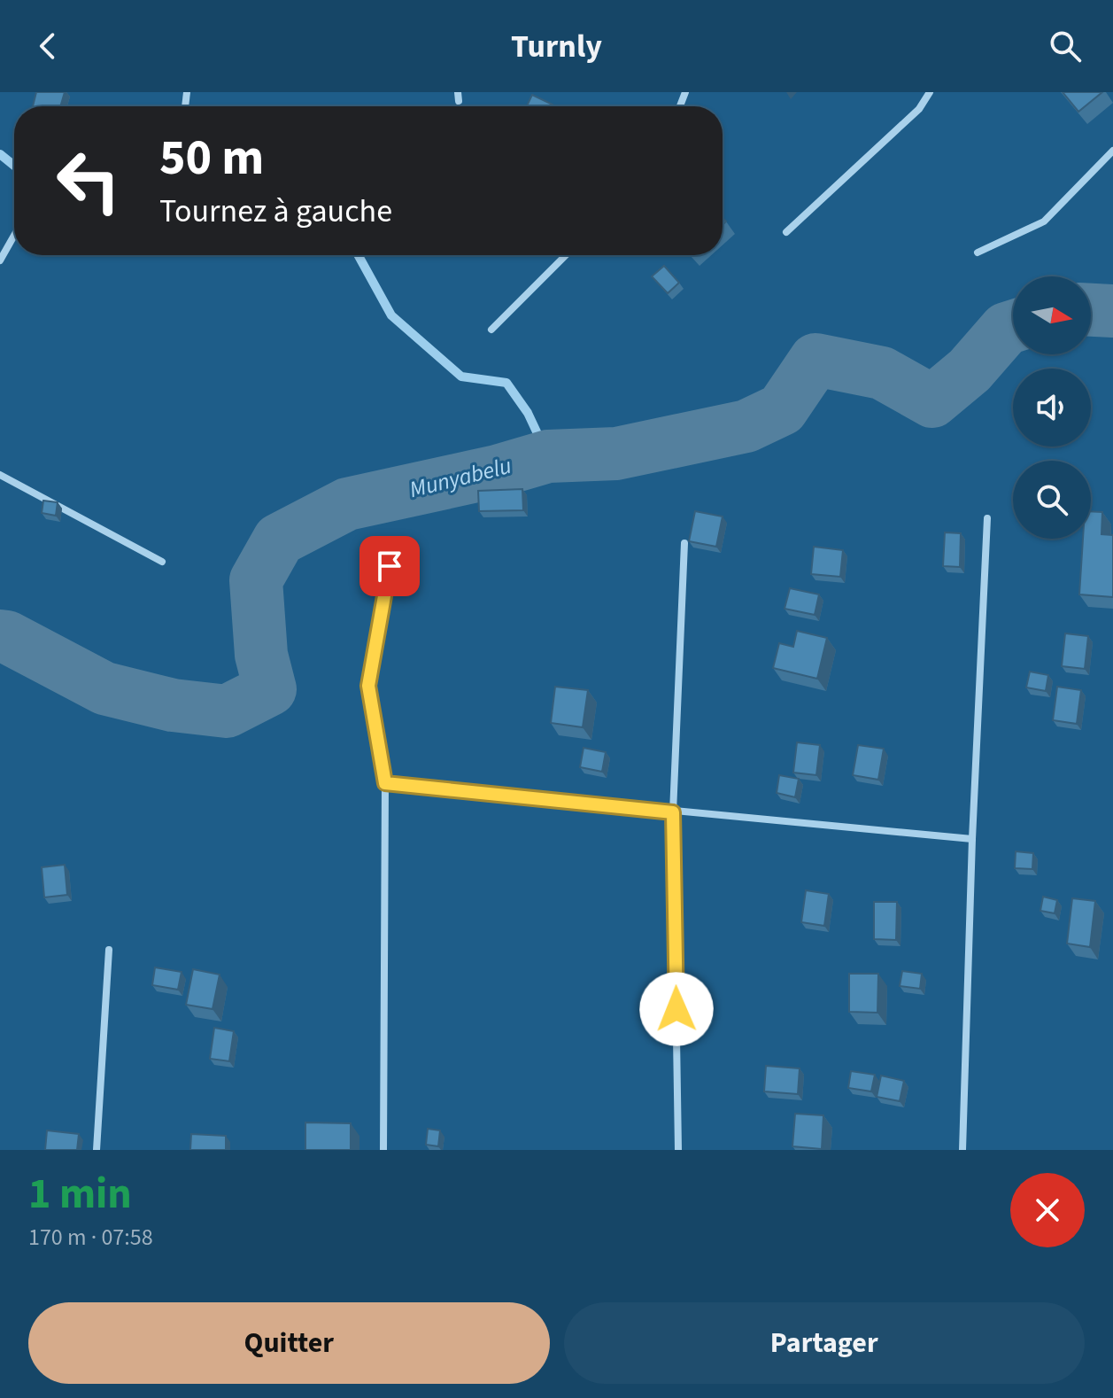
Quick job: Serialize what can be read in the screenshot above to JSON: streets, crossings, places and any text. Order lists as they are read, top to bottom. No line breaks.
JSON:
{"water":["Munyabelu"],"north":"right","page":{"header":"Turnly","turn":["50 m","Tournez à gauche"],"heading":["1 min","170 m · 07:58"],"buttons":["Quitter","Partager"]}}
